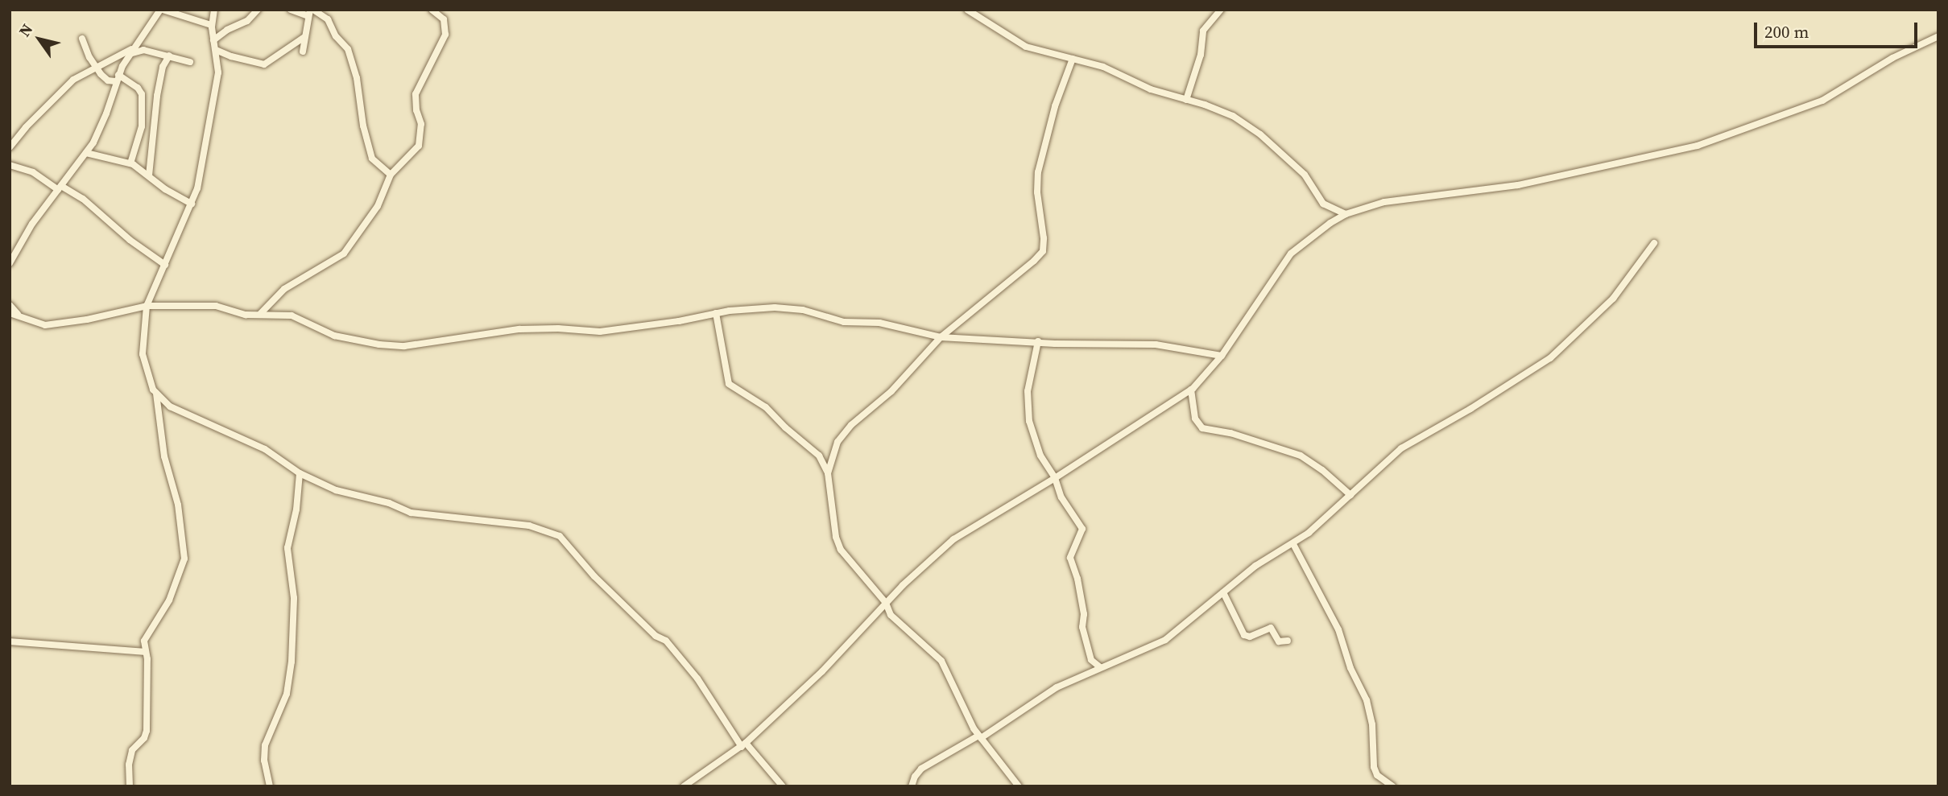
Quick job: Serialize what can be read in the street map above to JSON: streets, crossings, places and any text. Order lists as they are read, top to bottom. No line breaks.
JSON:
{"scale_bar":"200 m","north":"top left"}
